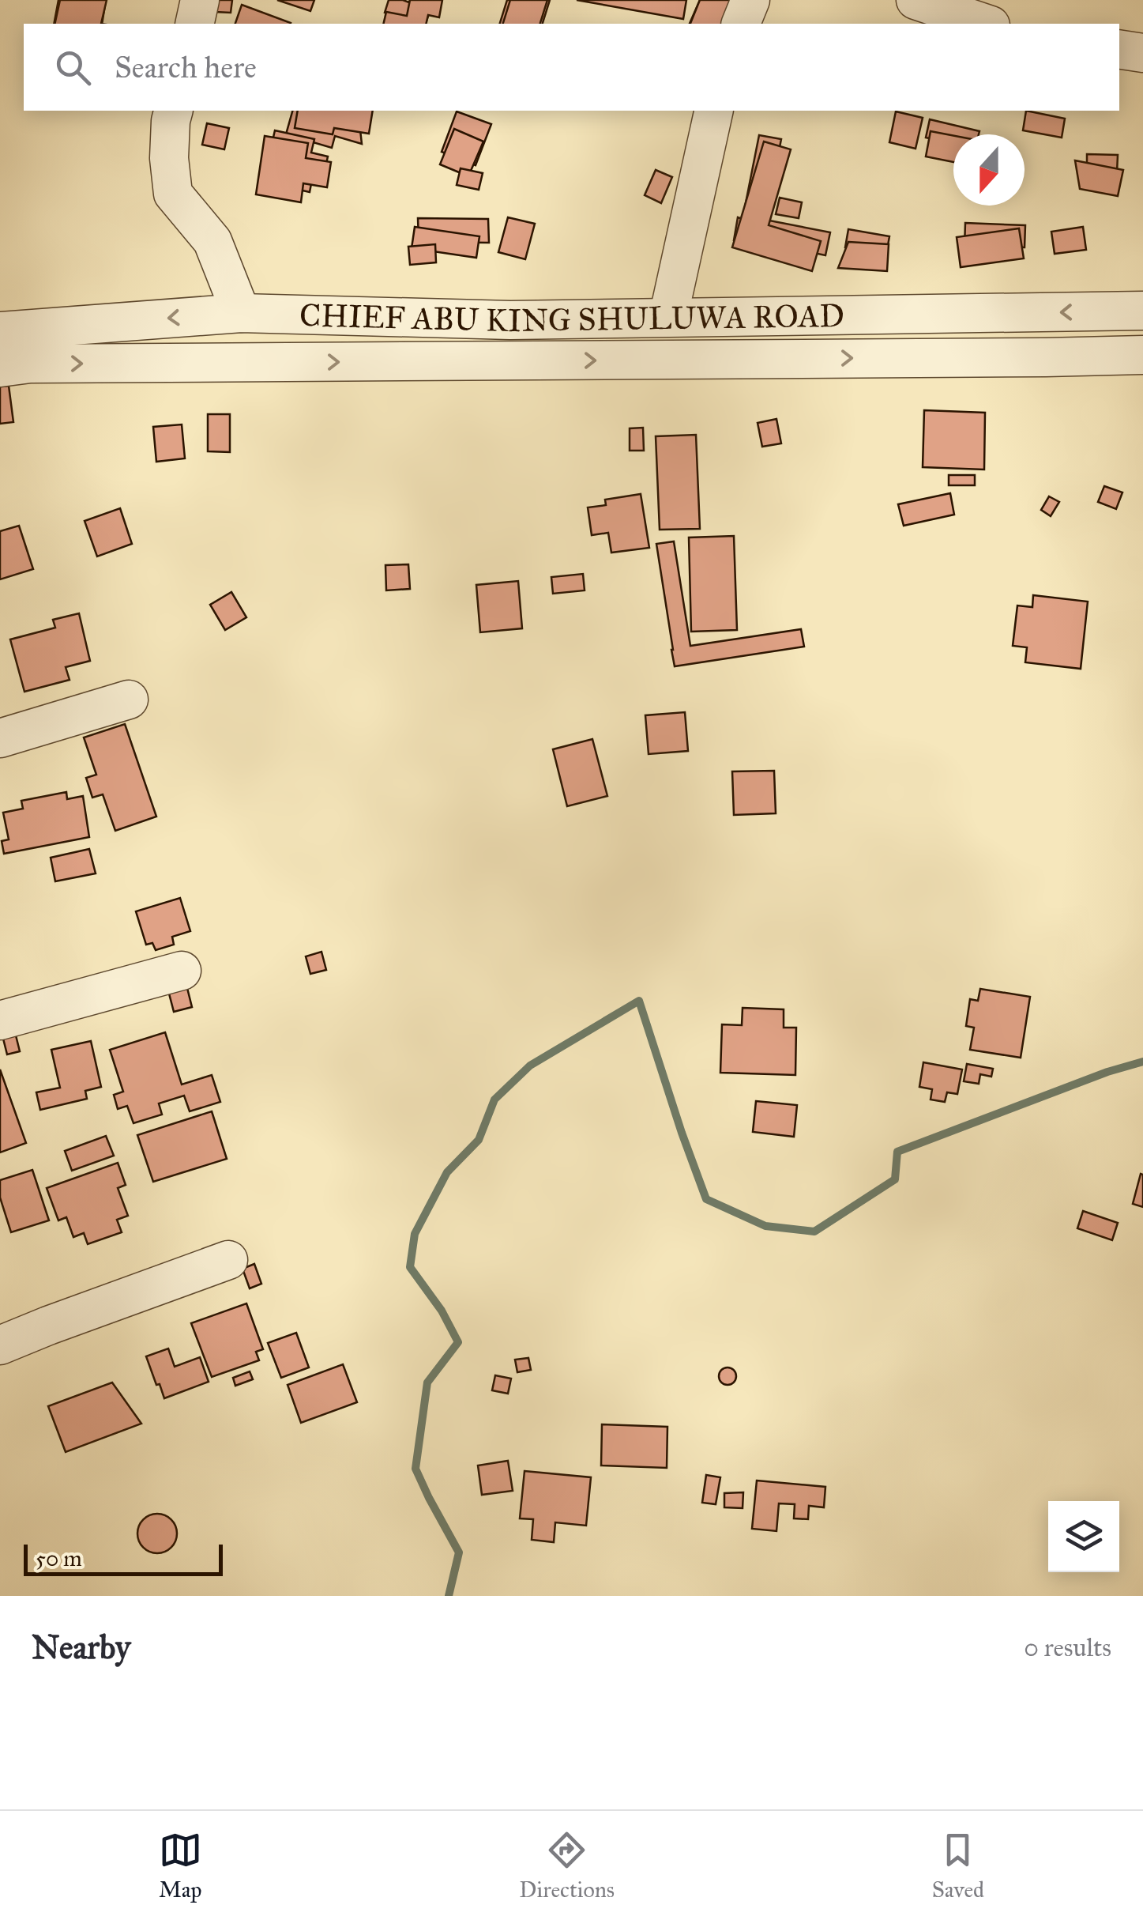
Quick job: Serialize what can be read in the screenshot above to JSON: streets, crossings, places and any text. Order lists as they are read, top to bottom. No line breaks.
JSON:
{"streets":{"street":["CHIEF ABU KING SHULUWA ROAD"]},"scale_bar":"50 m","north":"bottom","page":{"search":"Search here","scale":"50 m","heading":["Nearby","0 results"],"nav":["Map","Directions","Saved"]}}
